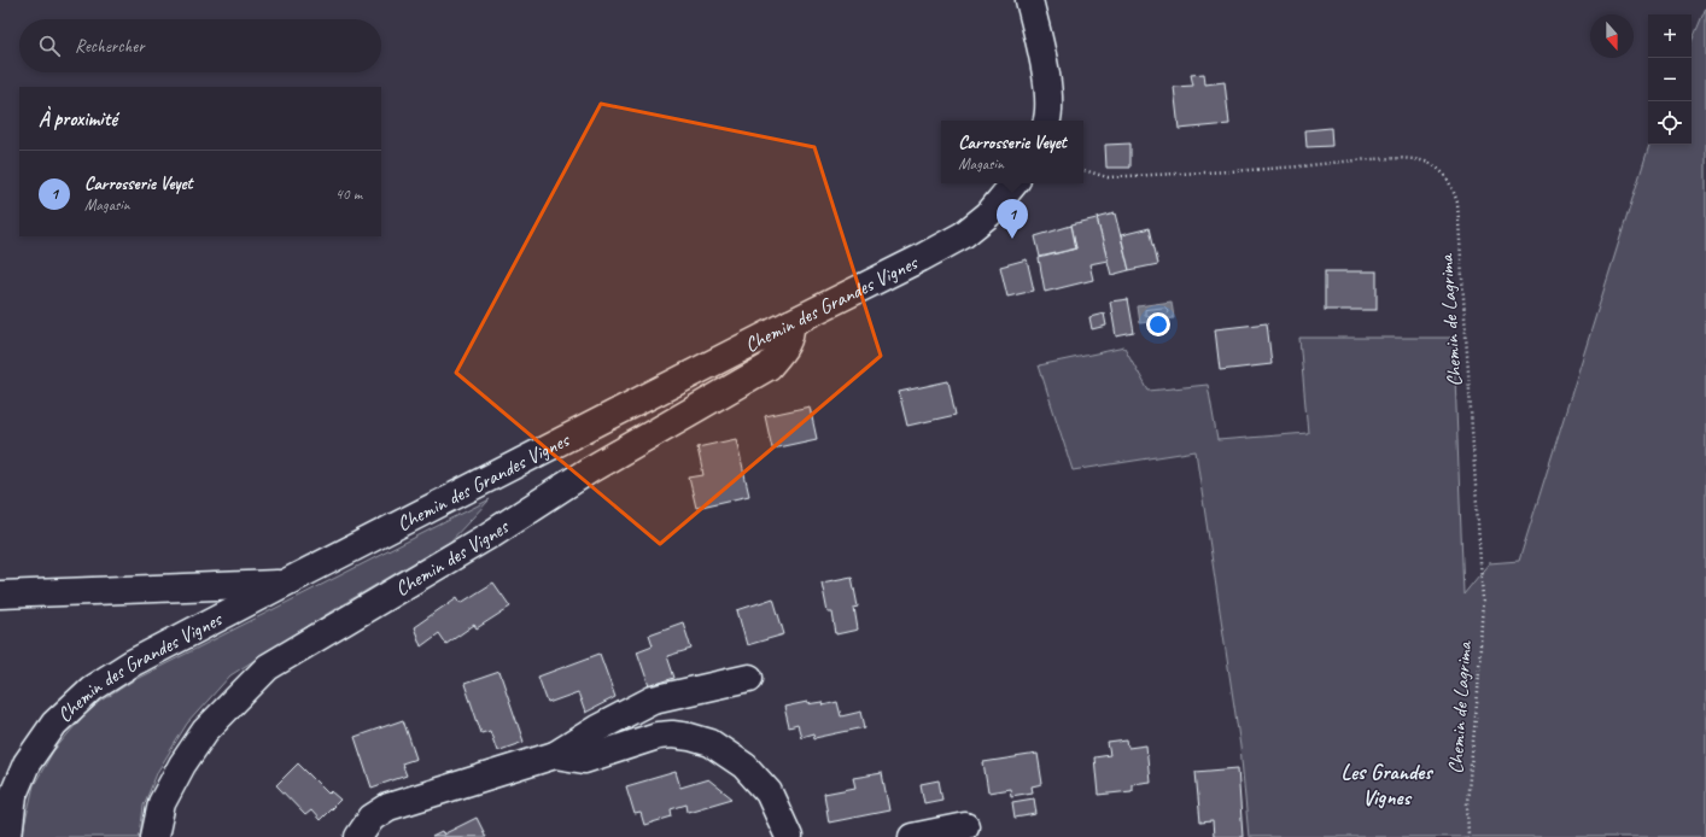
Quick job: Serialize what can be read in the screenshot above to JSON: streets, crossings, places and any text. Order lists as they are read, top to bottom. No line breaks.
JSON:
{"streets":{"street":["Chemin des Grandes Vignes","Chemin des Vignes"],"path":["Chemin de Lagrima"]},"crossings":[["Chemin des Grandes Vignes","Chemin des Vignes"]],"districts":["Les Grandes Vignes"],"north":"bottom","page":{"map_buttons":["+","−"],"search":"Rechercher","heading":"À proximité","popup":["Carrosserie Veyet","Magasin"],"list":[{"mark":"1","name":"Carrosserie Veyet","note":"Magasin","value":"40 m"}],"pins":"1"}}
